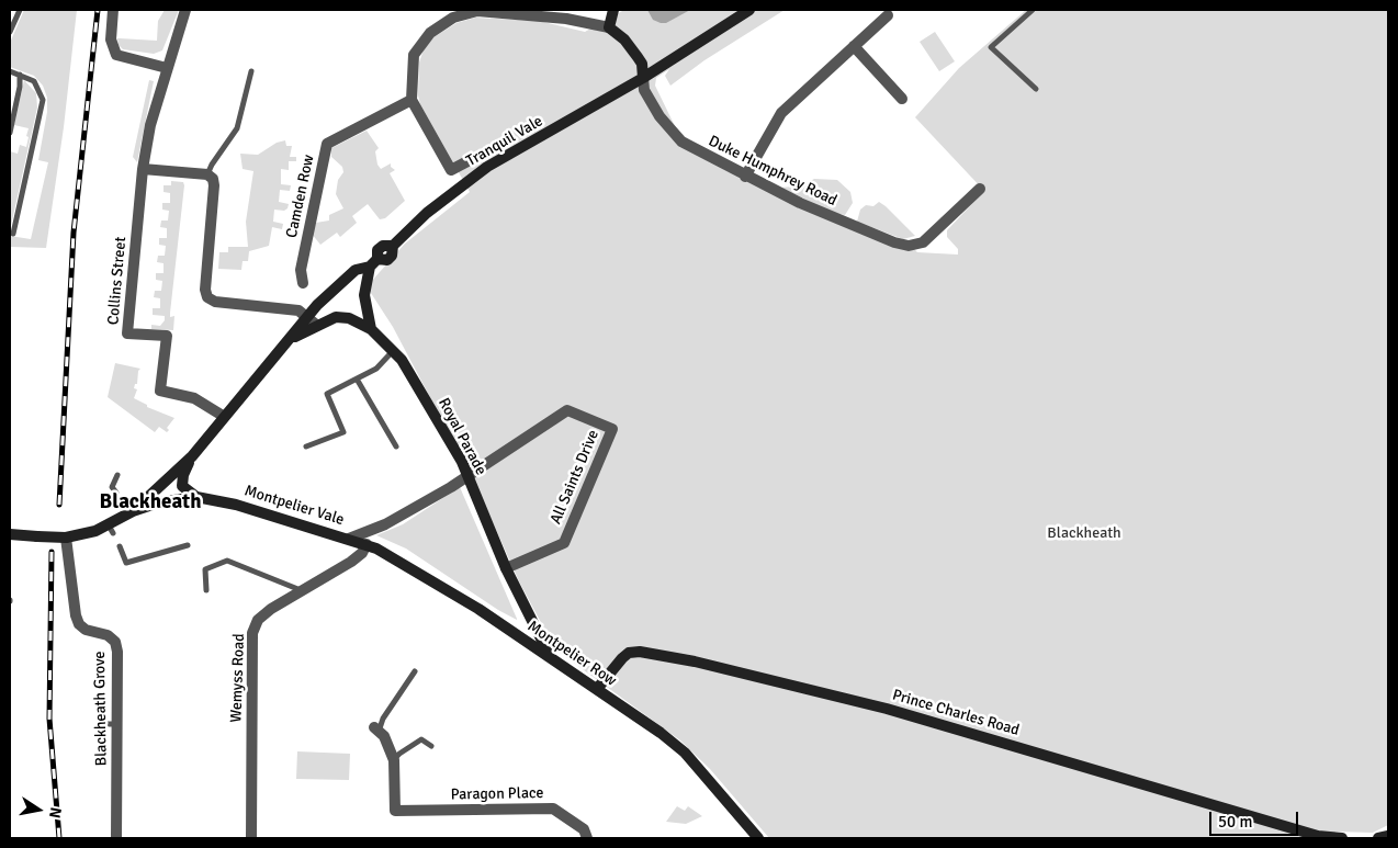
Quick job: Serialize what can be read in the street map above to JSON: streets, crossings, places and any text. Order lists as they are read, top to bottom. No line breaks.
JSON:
{"streets":{"main road":["Tranquil Vale","Royal Parade","Montpelier Vale","Montpelier Row","Prince Charles Road"],"street":["Duke Humphrey Road","Camden Row","Collins Street","All Saints Drive","Wemyss Road","Blackheath Grove","Paragon Place"]},"crossings":[["Tranquil Vale","Duke Humphrey Road"],["Royal Parade","All Saints Drive"],["Royal Parade","Montpelier Vale"],["Royal Parade","Montpelier Row"],["All Saints Drive","Montpelier Vale"],["Montpelier Vale","Montpelier Row"],["Montpelier Row","Wemyss Road"],["Montpelier Row","Prince Charles Road"]],"districts":["Blackheath"],"parks":["Blackheath"],"scale_bar":"50 m","north":"right"}
